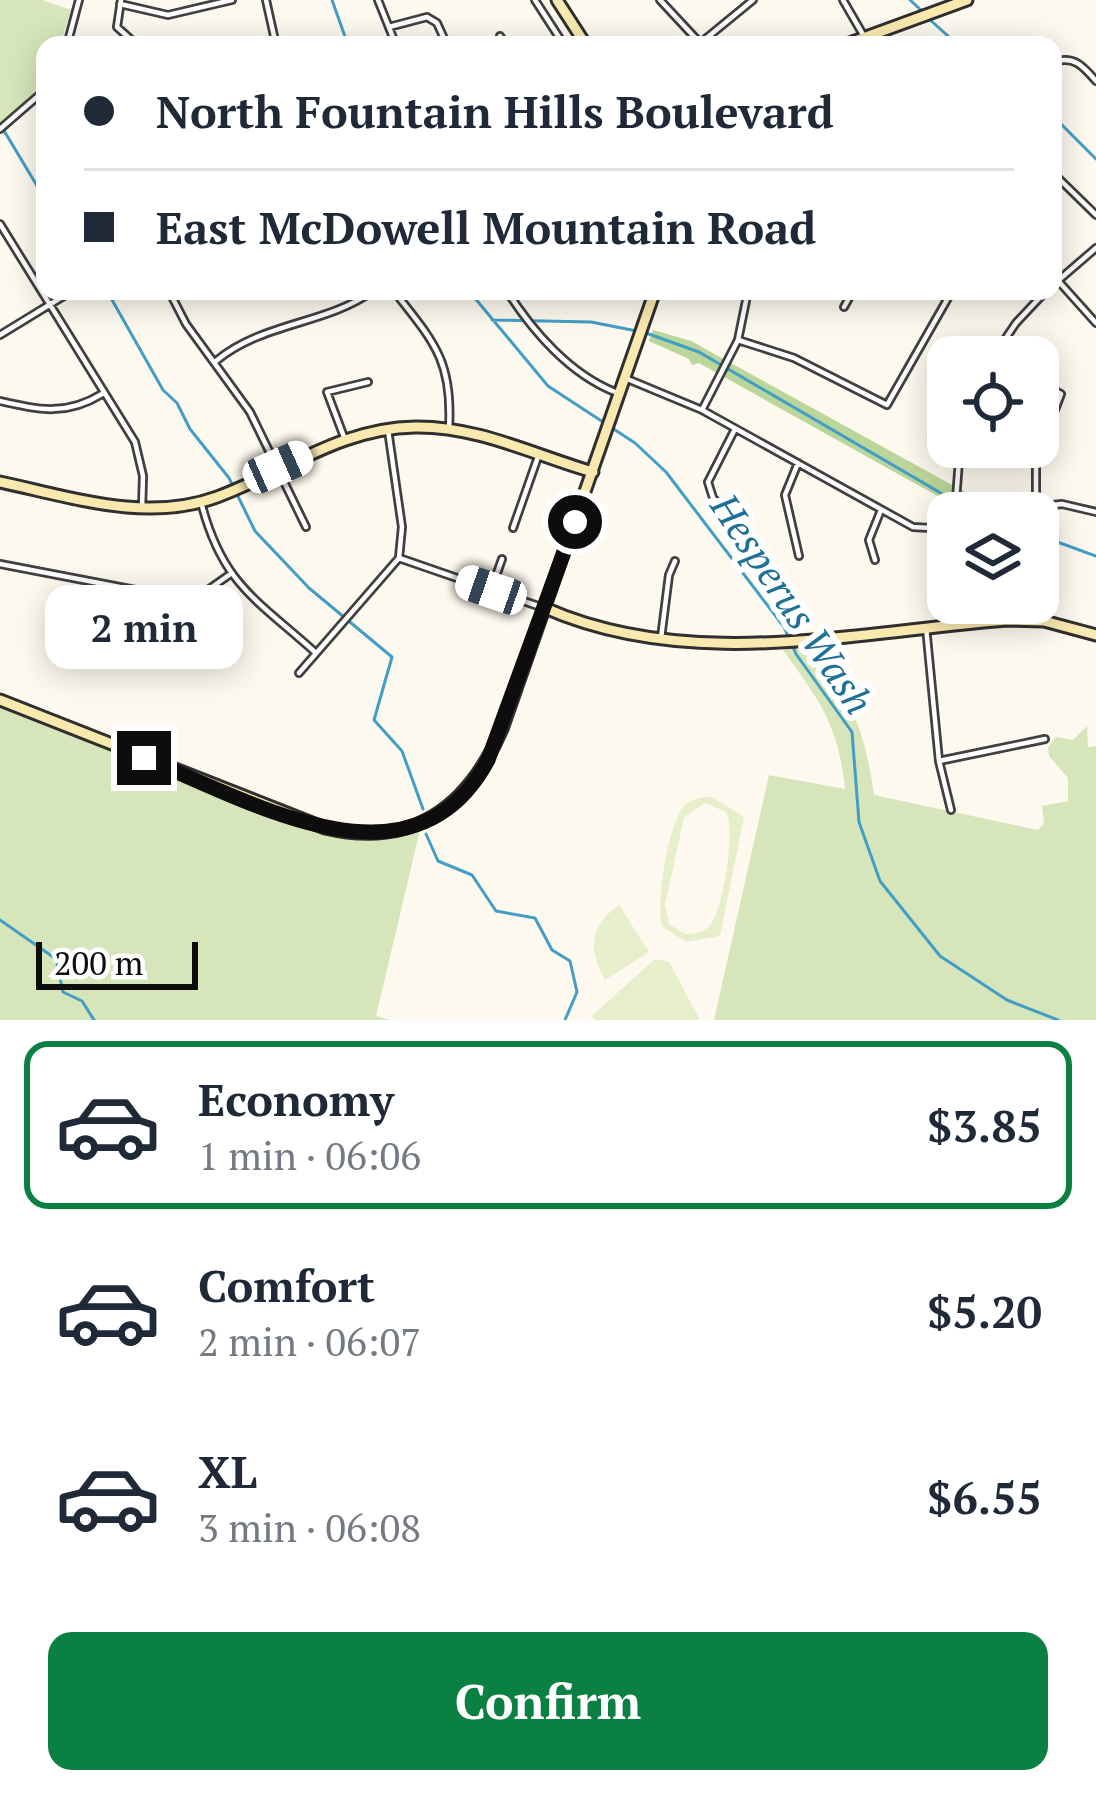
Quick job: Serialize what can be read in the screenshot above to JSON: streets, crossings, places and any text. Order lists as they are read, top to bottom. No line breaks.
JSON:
{"water":["Hesperus Wash"],"scale_bar":"200 m","page":{"banner":["North Fountain Hills Boulevard","East McDowell Mountain Road"],"bubble":"2 min","scale":"200 m","list":[{"name":"Economy","note":"1 min · 06:06","value":"$3.85"},{"name":"Comfort","note":"2 min · 06:07","value":"$5.20"},{"name":"XL","note":"3 min · 06:08","value":"$6.55"}],"buttons":"Confirm"}}
